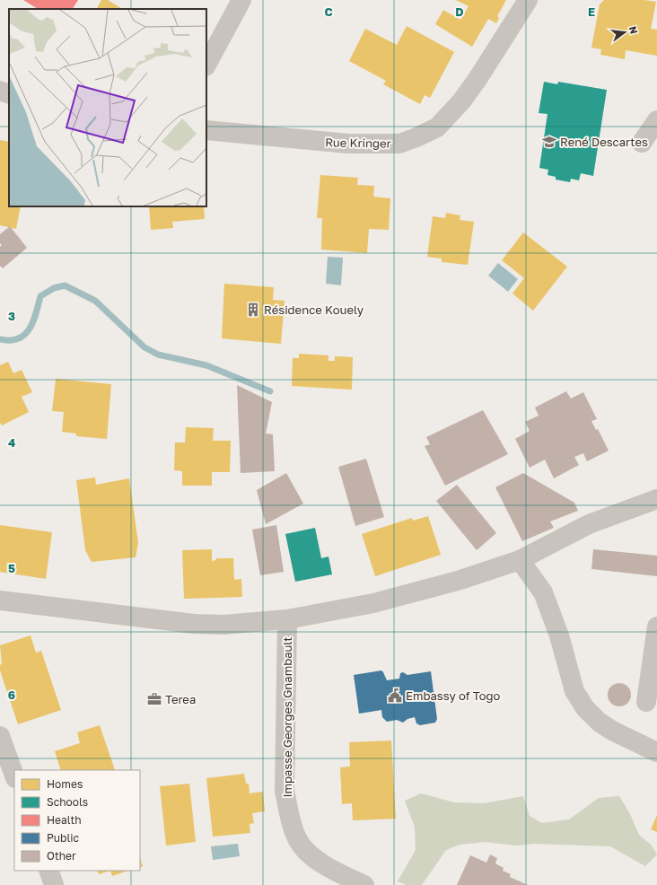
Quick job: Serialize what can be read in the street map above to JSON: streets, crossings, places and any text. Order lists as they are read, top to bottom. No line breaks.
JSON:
{"streets":{"street":["Rue Kringer","Impasse Georges Gnambault"]},"places":{"school or university":["René Descartes"],"building":["Résidence Kouely"],"public building":["Embassy of Togo"],"office":["Terea"]},"legend":["Homes","Schools","Health","Public","Other"],"north":"right","grid":{"columns":["C","D","E"],"rows":["3","4","5","6"]}}
